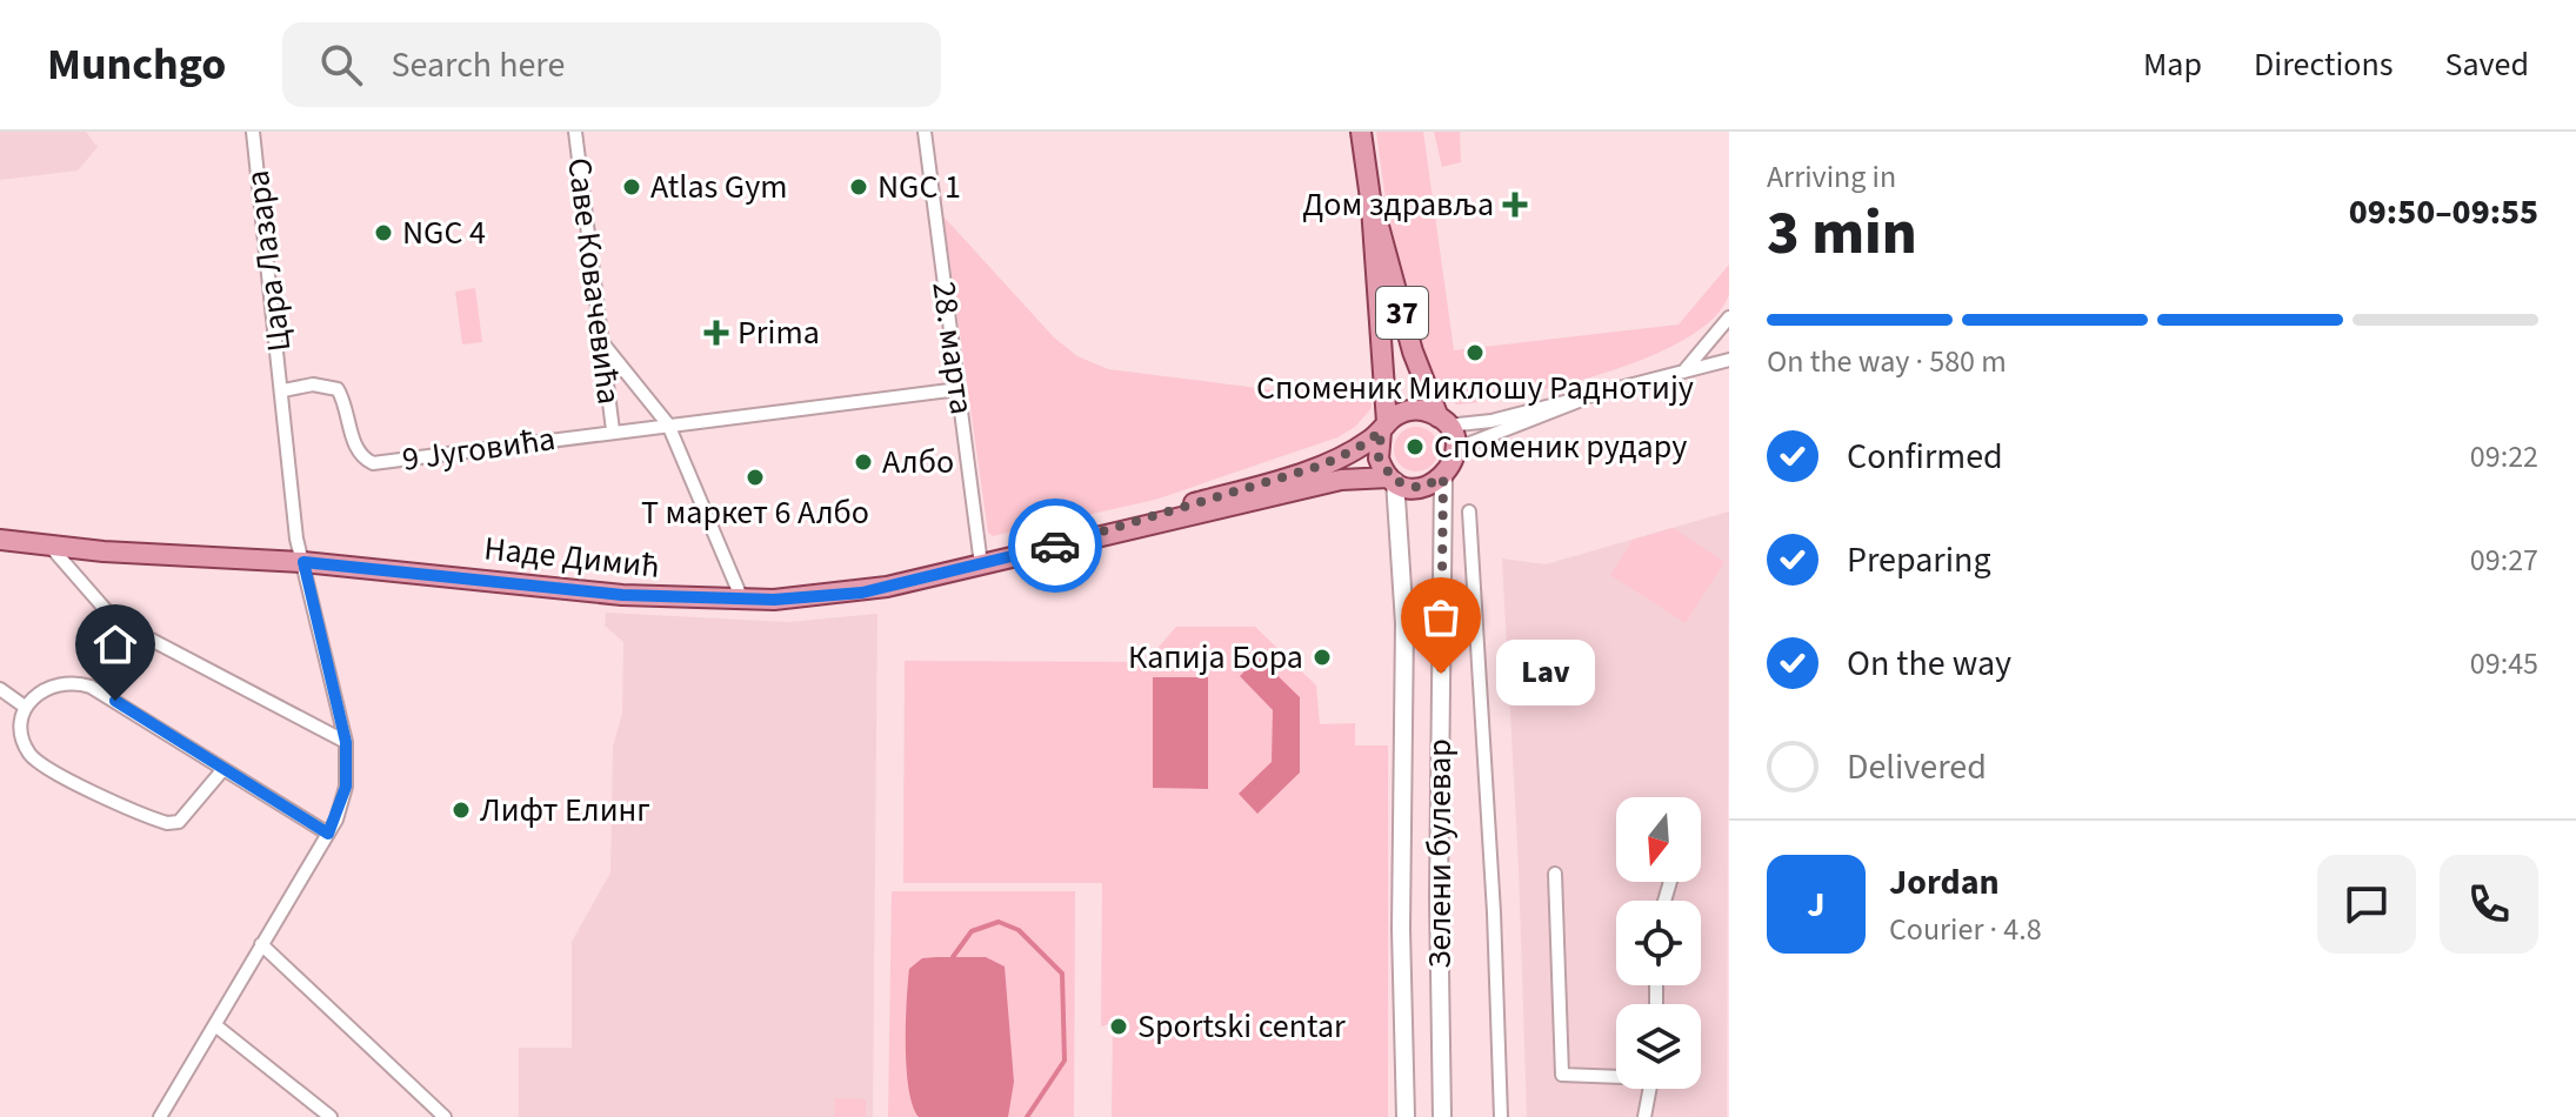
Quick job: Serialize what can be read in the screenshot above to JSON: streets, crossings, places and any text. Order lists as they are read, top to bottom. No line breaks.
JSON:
{"streets":{"main road":["37","Наде Димић"],"street":["Цара Лазара","Саве Ковачевића","28. марта","9 Југовића","Зелени булевар"]},"crossings":[["Цара Лазара","9 Југовића"],["Цара Лазара","Наде Димић"],["Саве Ковачевића","9 Југовића"],["37","Зелени булевар"],["28. марта","9 Југовића"],["28. марта","Наде Димић"]],"places":{"other":["Atlas Gym","NGC 1","NGC 4","Споменик Миклошу Раднотију","Споменик рудару","Албо","Т маркет 6 Албо","Капија Бора","Lav","Лифт Елинг","Sportski centar"],"health":["Дом здравља","Prima"]},"north":"bottom","page":{"header":"Munchgo","search":"Search here","nav":["Map","Directions","Saved"],"heading":["3 min","Arriving in","09:50–09:55"],"panel":["Jordan","Courier · 4.8"],"bar":"On the way · 580 m","list":[["Confirmed","09:22"],["Preparing","09:27"],["On the way","09:45"],"Delivered"],"bubble":"Lav","round":"J"}}
